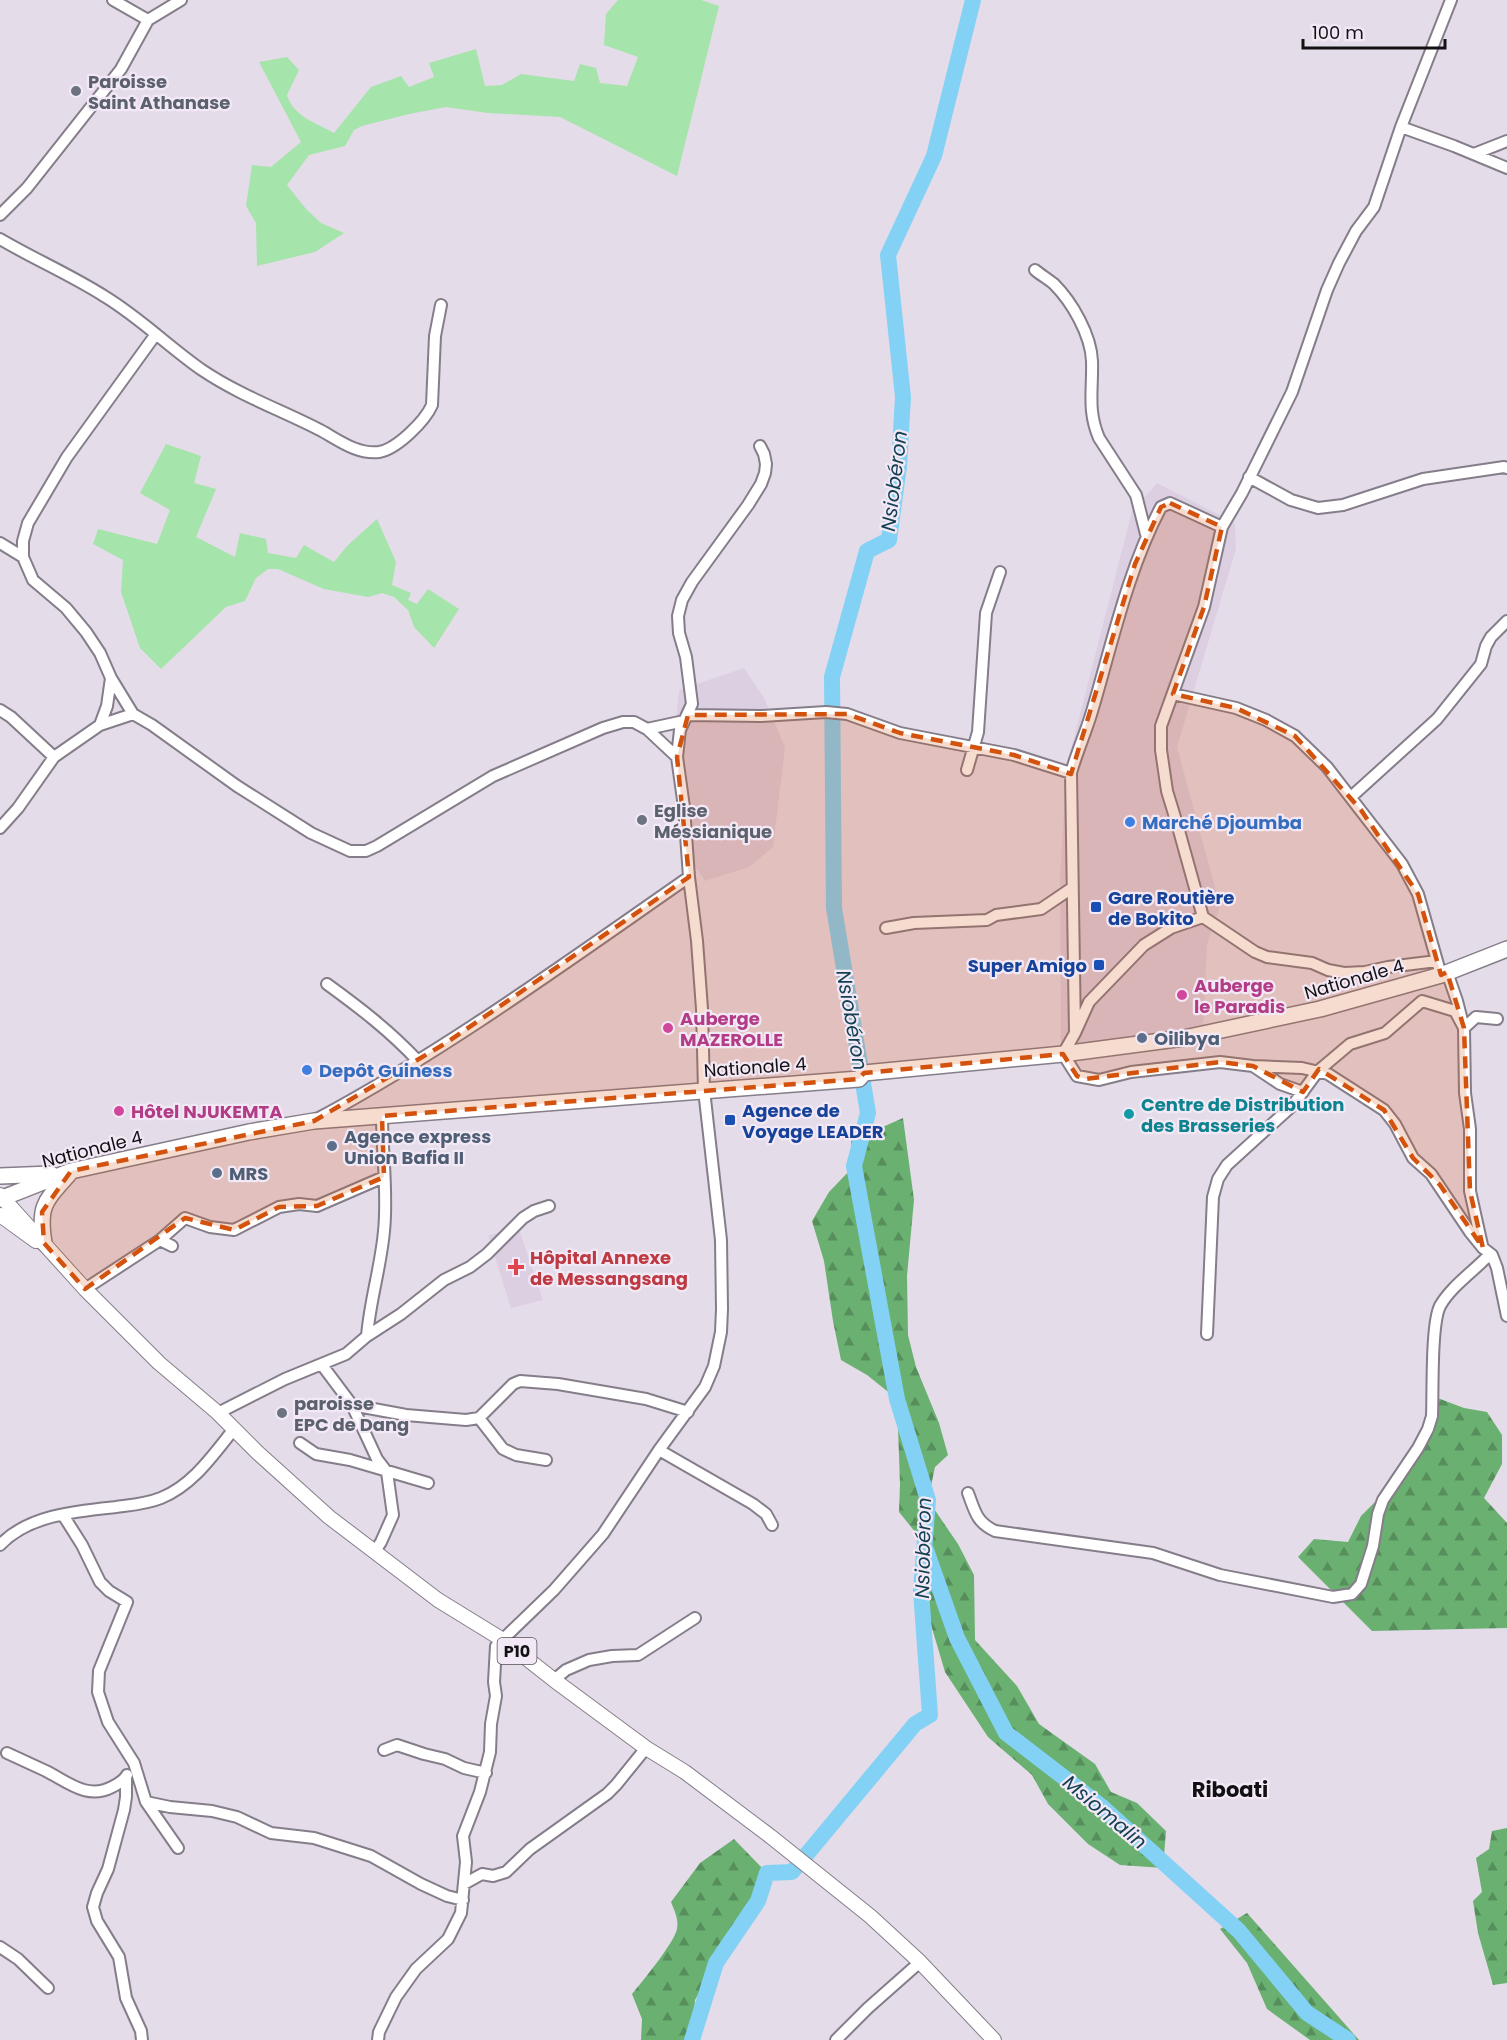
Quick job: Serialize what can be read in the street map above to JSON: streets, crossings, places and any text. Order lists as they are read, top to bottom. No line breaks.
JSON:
{"streets":{"highway":["Nationale 4"],"main road":["P10"]},"crossings":[["Nationale 4","P10"]],"districts":["Riboati"],"water":["Nsiobéron","Msiomalin"],"places":{"other":["Paroisse Saint Athanase","Eglise Méssianique","Marché Djoumba","Auberge le Paradis","Auberge MAZEROLLE","Oilibya","Depôt Guiness","Hôtel NJUKEMTA","Centre de Distribution des Brasseries","Agence express Union Bafia II","MRS","paroisse EPC de Dang"],"transit":["Gare Routière de Bokito","Super Amigo","Agence de Voyage LEADER"],"health":["Hôpital Annexe de Messangsang"]},"scale_bar":"100 m"}
